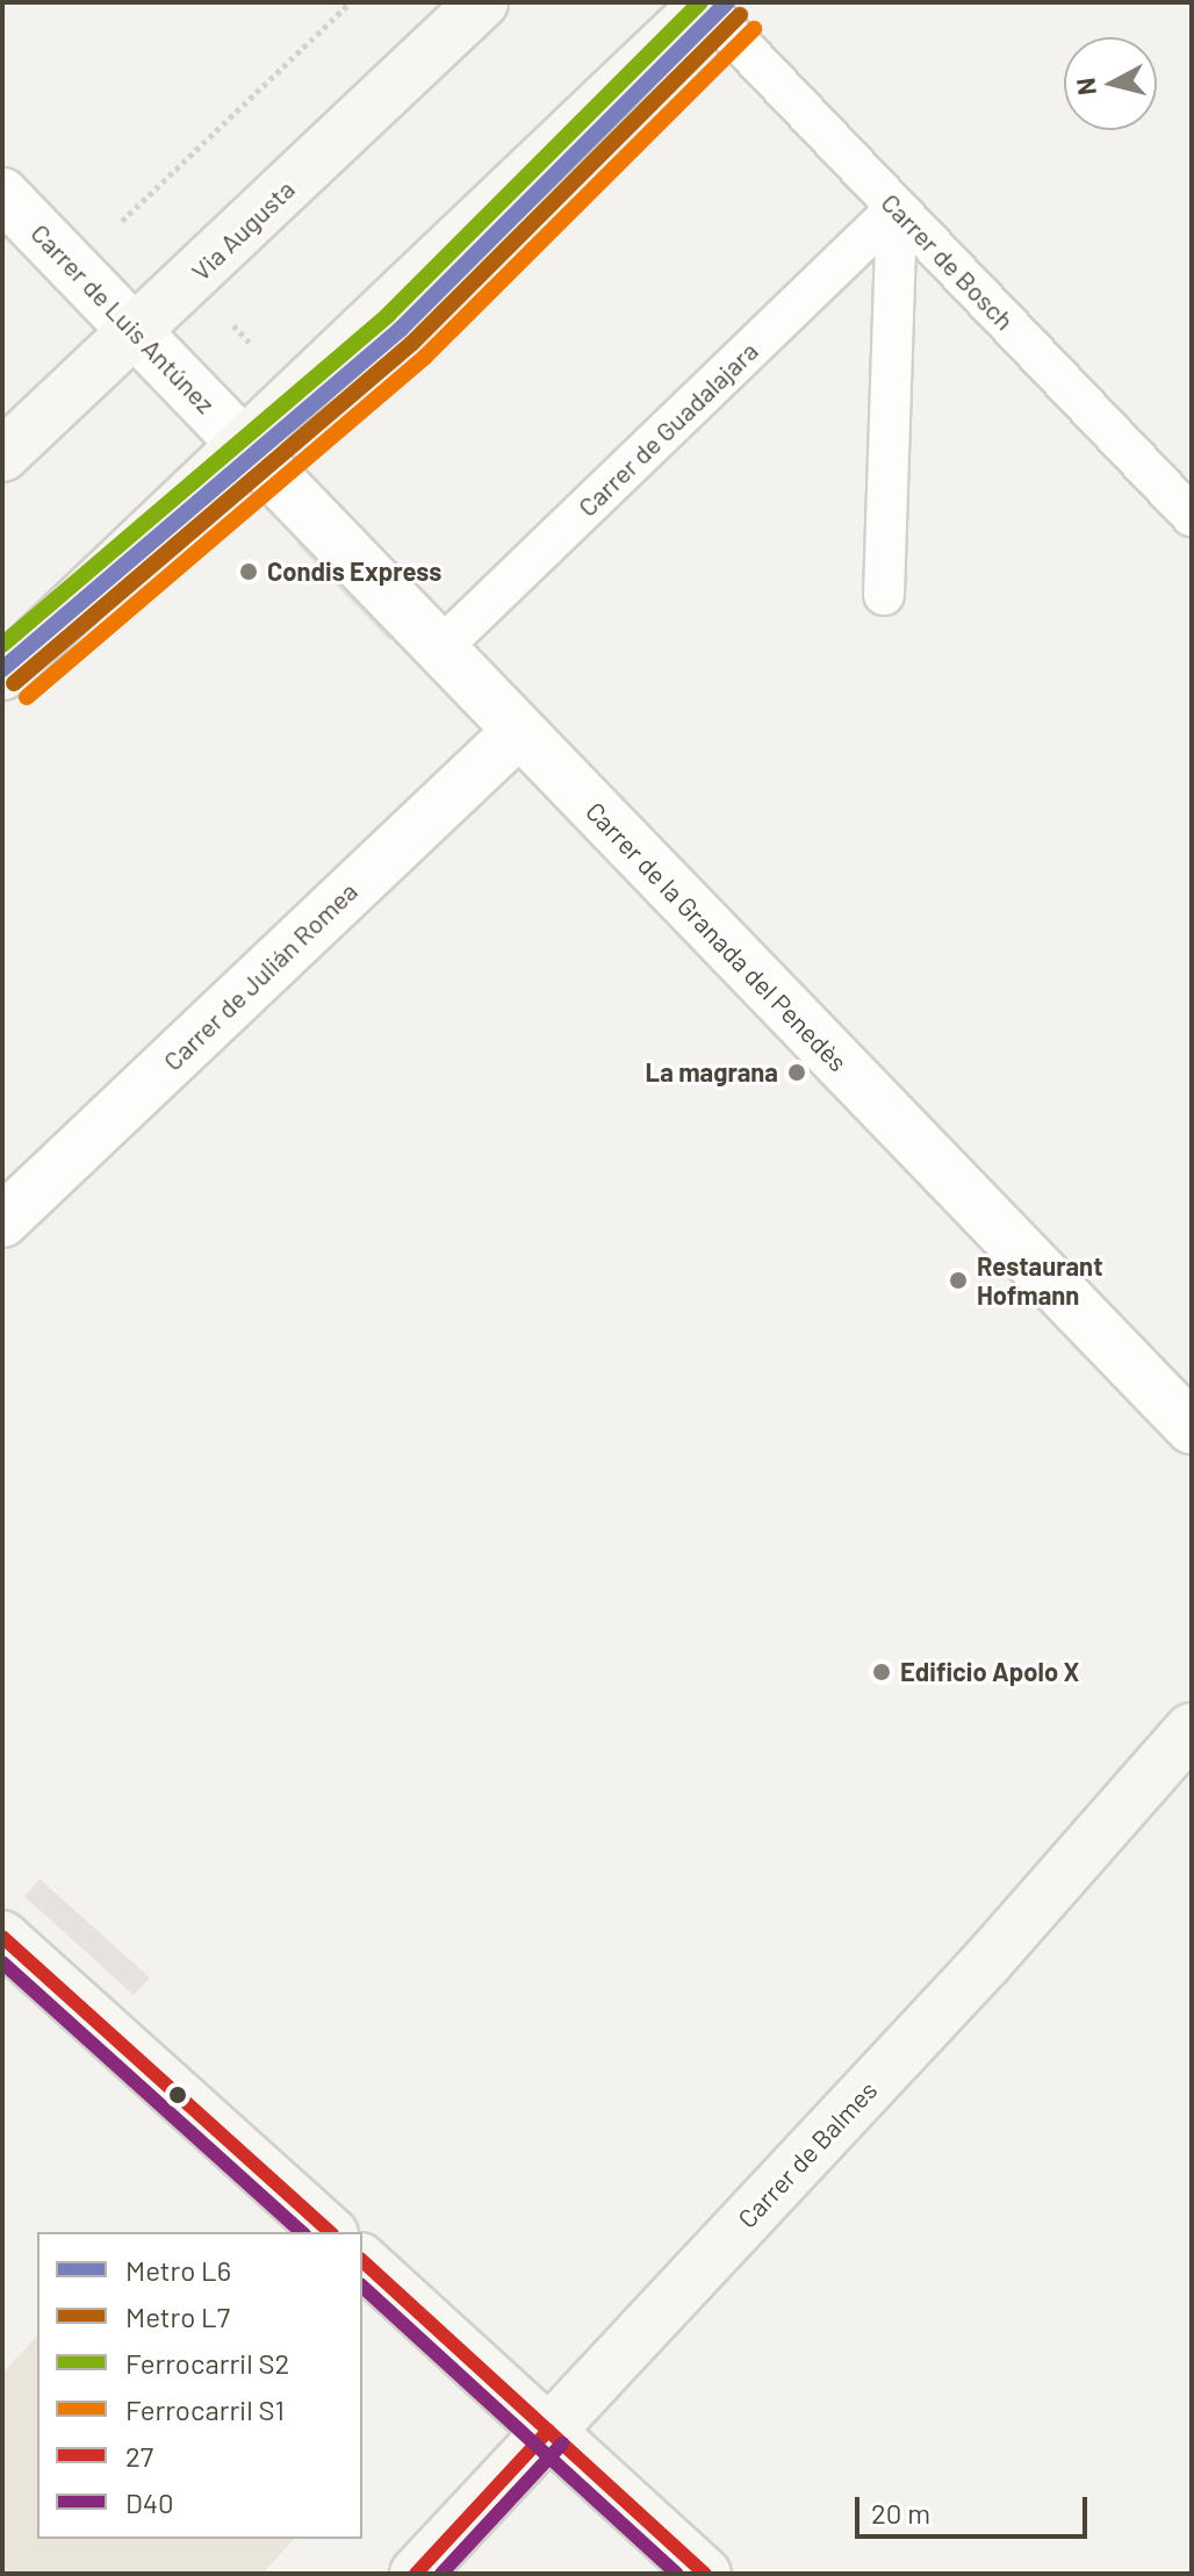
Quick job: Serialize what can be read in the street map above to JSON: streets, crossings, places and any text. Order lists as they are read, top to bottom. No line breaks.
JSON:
{"streets":{"main road":["Via Augusta","Carrer de Balmes"],"street":["Carrer de Luis Antúnez","Carrer de la Granada del Penedès","Carrer de Julián Romea"],"lane":["Carrer de Bosch","Carrer de Guadalajara"]},"crossings":[["Via Augusta","Carrer de Luis Antúnez"],["Carrer de Bosch","Carrer de Guadalajara"],["Carrer de Luis Antúnez","Carrer de la Granada del Penedès"],["Carrer de Guadalajara","Carrer de la Granada del Penedès"],["Carrer de la Granada del Penedès","Carrer de Julián Romea"]],"places":["Condis Express","La magrana","Restaurant Hofmann","Edificio Apolo X"],"lines":["metro line L6","rail line S2","metro line L7","rail line S1","transit line 27","transit line D40"],"legend":["Metro L6","Metro L7","Ferrocarril S2","Ferrocarril S1","27","D40"],"scale_bar":"20 m","north":"left"}
